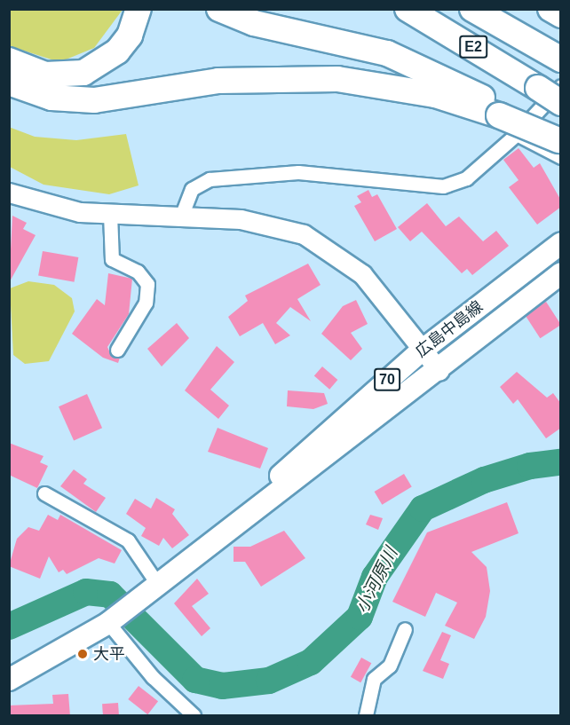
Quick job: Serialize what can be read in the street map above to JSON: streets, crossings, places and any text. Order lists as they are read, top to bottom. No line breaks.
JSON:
{"streets":{"highway":["E2"],"main road":["広島中島線","70"]},"water":["小河原川"],"places":["大平"]}
